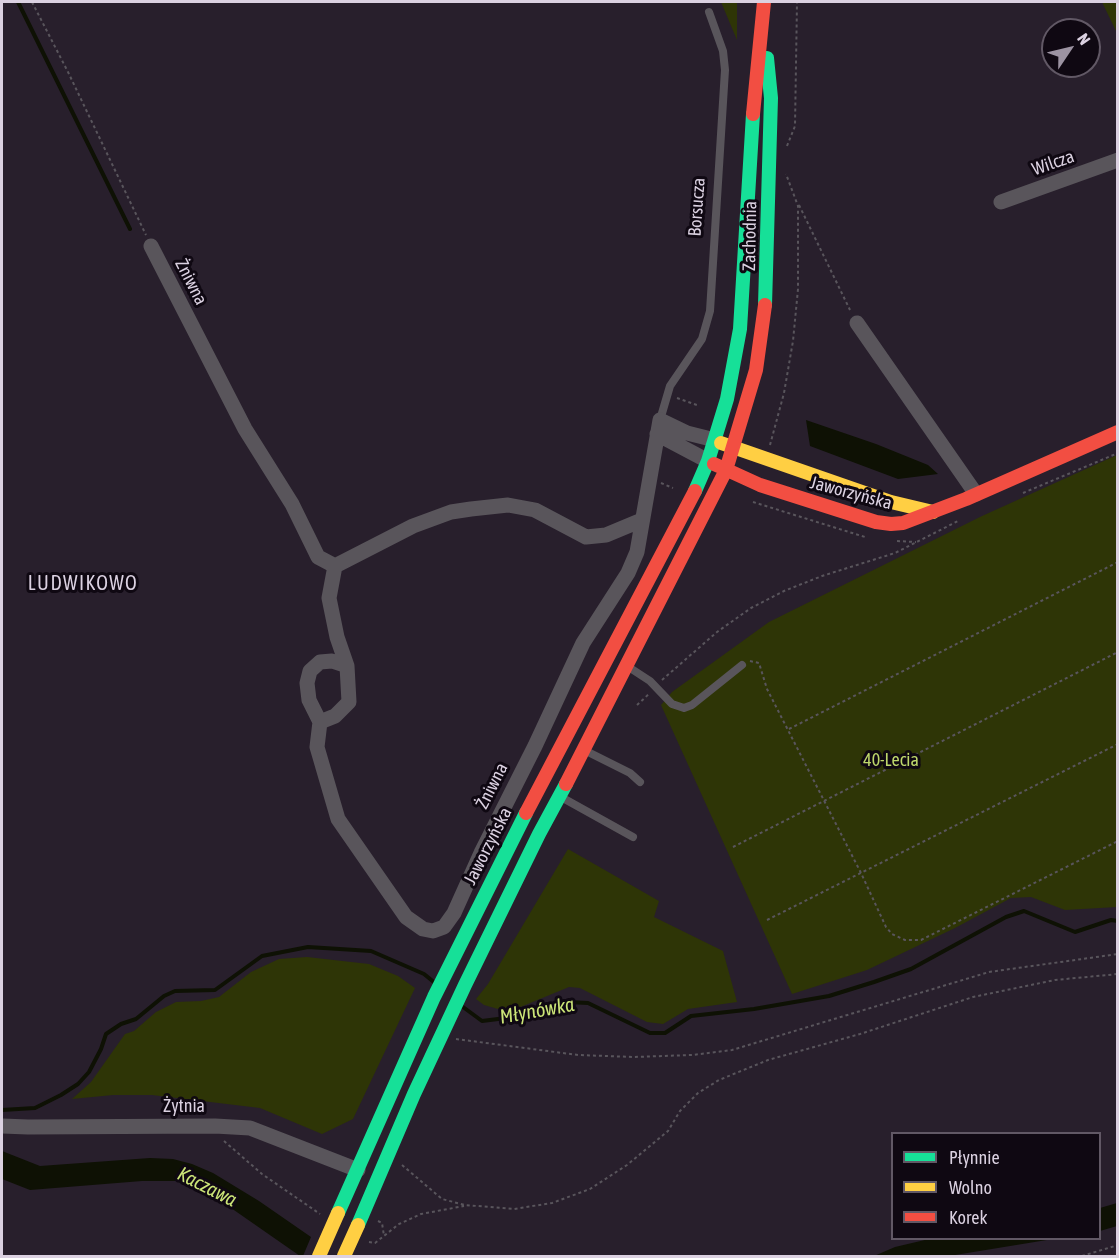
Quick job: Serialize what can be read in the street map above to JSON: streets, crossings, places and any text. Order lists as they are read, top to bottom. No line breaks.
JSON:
{"streets":{"main road":["Zachodnia","Jaworzyńska"],"street":["Wilcza","Żniwna","Żytnia"],"lane":["Borsucza"]},"crossings":[["Borsucza","Żniwna"],["Zachodnia","Jaworzyńska"],["Jaworzyńska","Żytnia"]],"districts":["LUDWIKOWO"],"water":["Młynówka","Kaczawa"],"parks":["40-Lecia"],"legend":["Płynnie","Wolno","Korek"],"north":"top right"}
